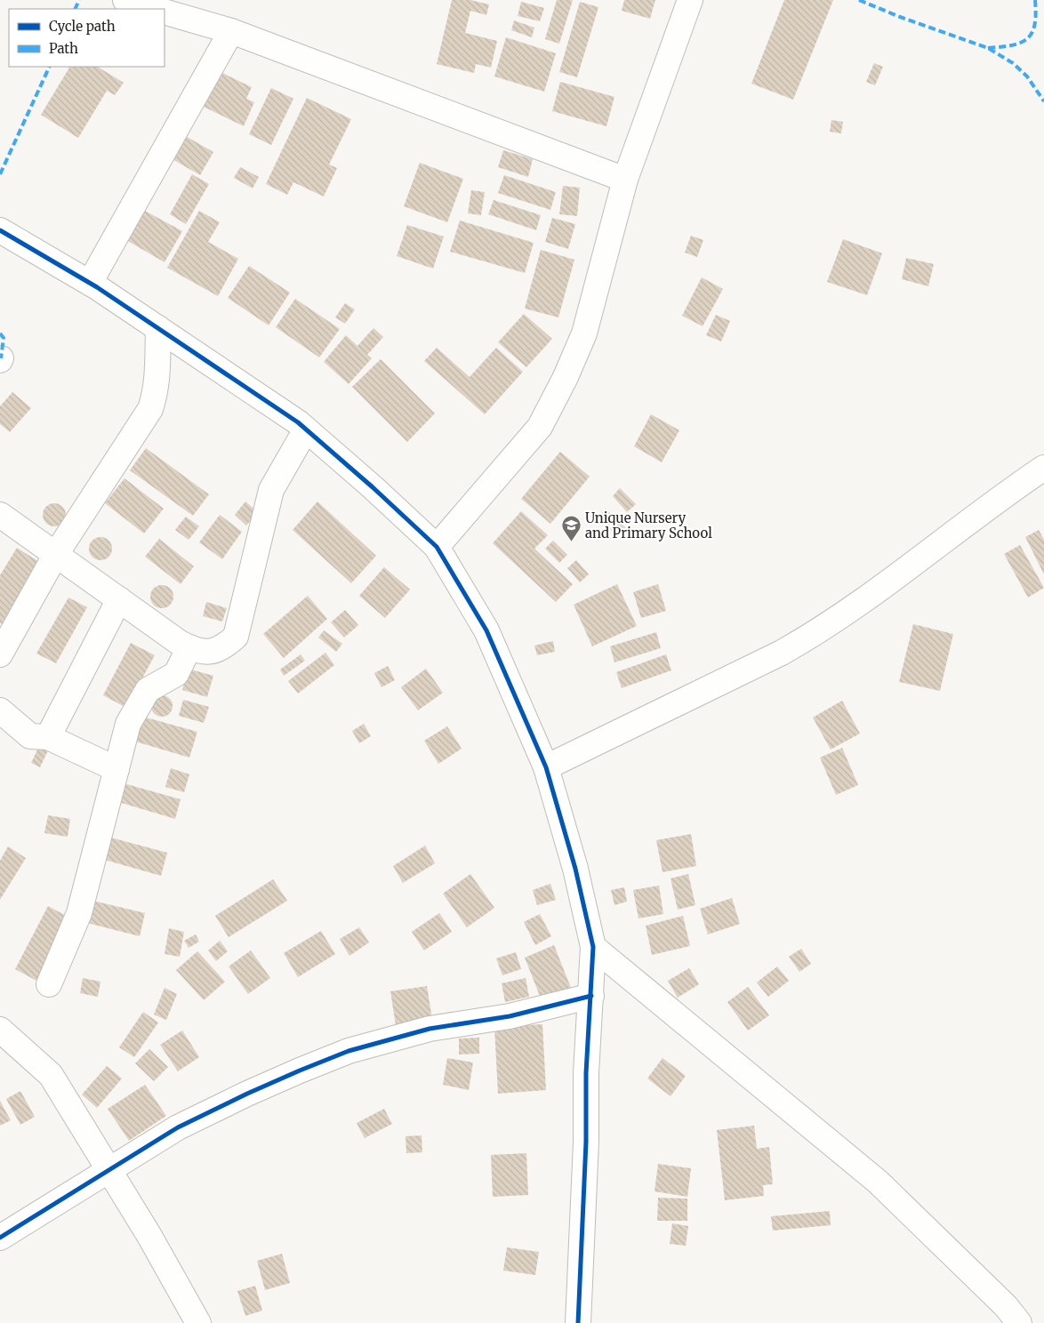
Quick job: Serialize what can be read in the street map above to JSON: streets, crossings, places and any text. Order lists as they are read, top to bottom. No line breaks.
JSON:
{"places":{"school or university":["Unique Nursery and Primary School"]},"legend":["Cycle path","Path"]}
